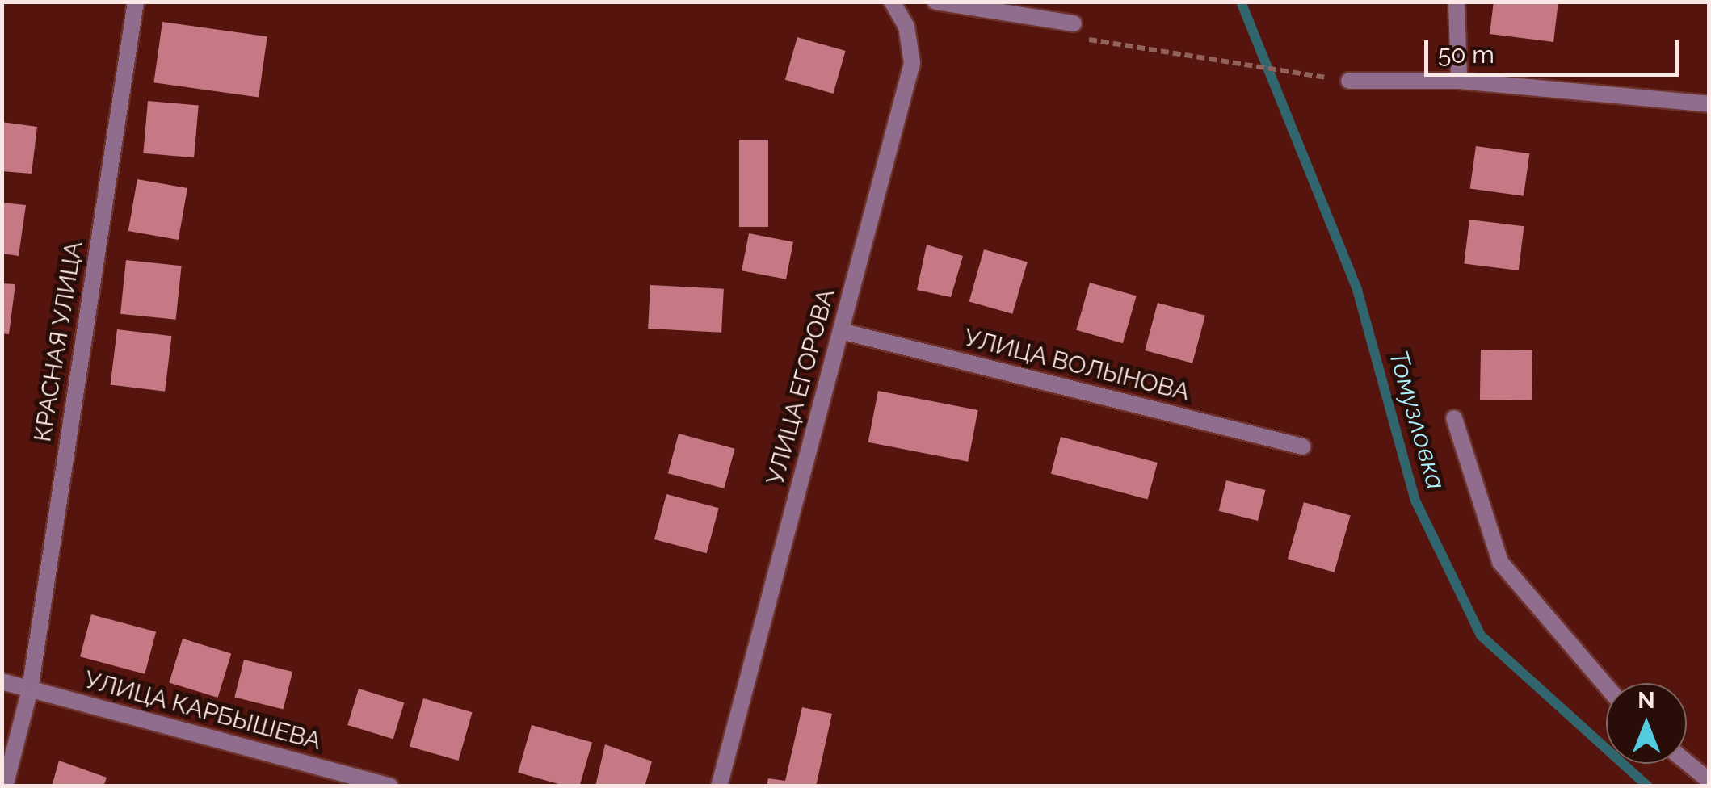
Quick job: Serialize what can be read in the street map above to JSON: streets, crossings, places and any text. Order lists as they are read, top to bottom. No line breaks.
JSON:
{"streets":{"street":["КРАСНАЯ УЛИЦА","УЛИЦА ВОЛЫНОВА","УЛИЦА ЕГОРОВА","УЛИЦА КАРБЫШЕВА"]},"crossings":[["КРАСНАЯ УЛИЦА","УЛИЦА КАРБЫШЕВА"],["УЛИЦА ВОЛЫНОВА","УЛИЦА ЕГОРОВА"]],"water":["Томузловка"],"scale_bar":"50 m","north":"top"}
